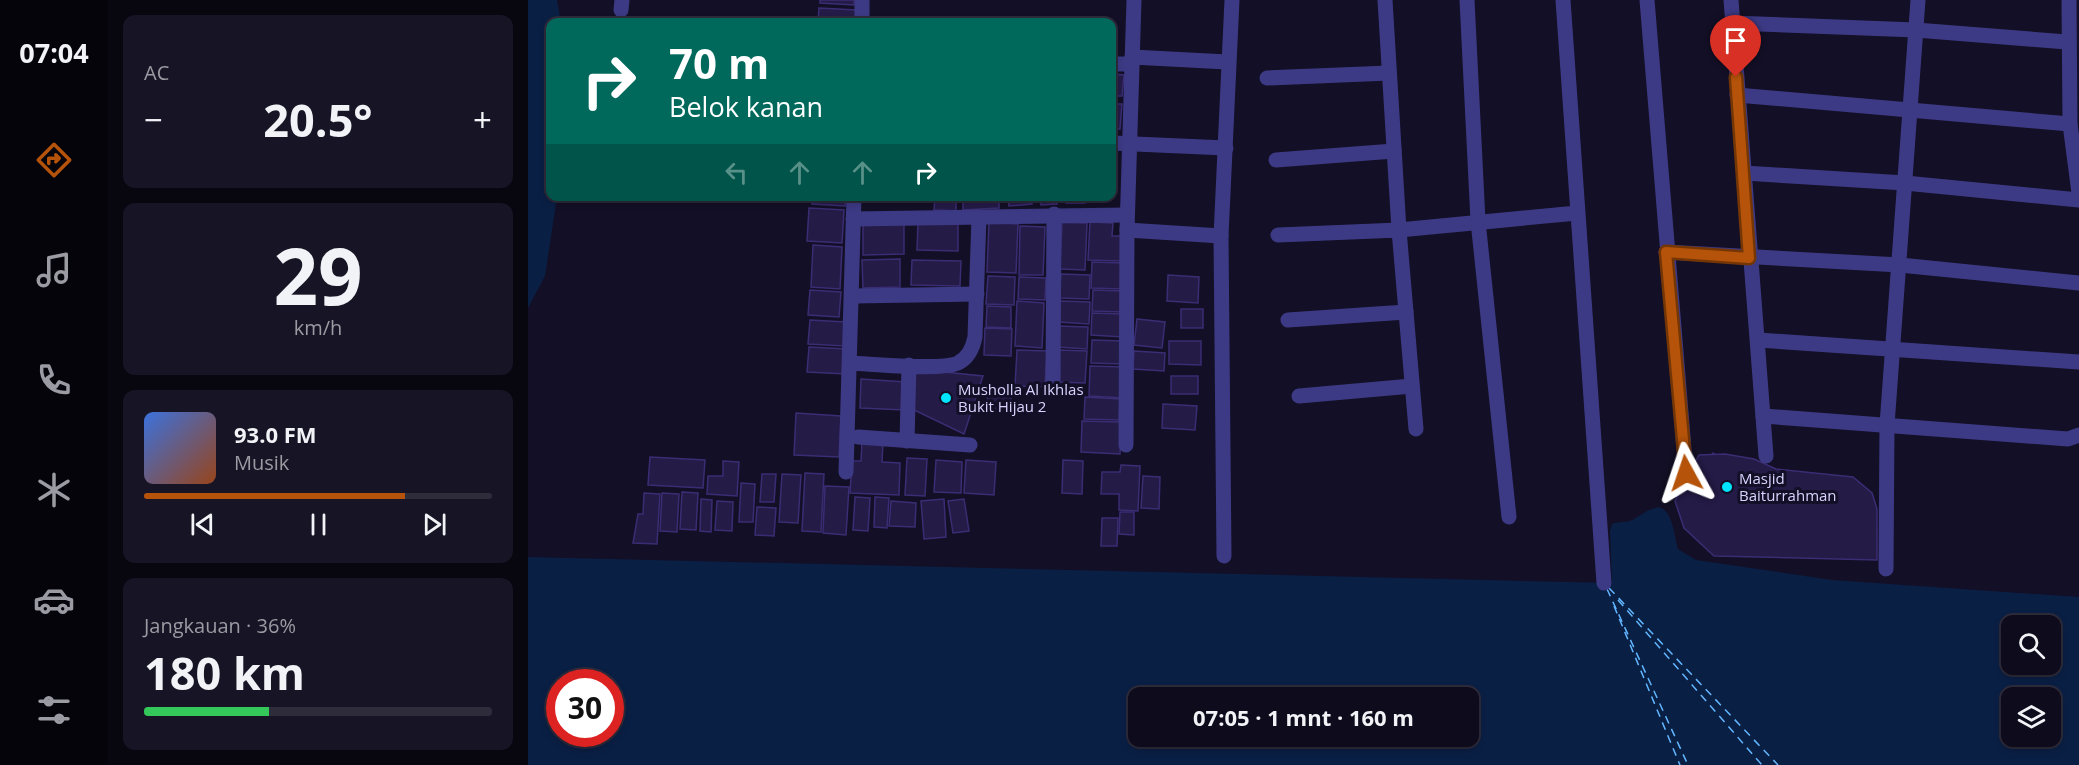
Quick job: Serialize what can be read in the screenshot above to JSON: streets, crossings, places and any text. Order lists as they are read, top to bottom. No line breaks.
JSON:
{"places":["Musholla Al Ikhlas Bukit Hijau 2","Masjid Baiturrahman"],"page":{"tabs":"07:04","tile":["AC",["29","km/h"],["Jangkauan · 36%","180 km"]],"turn":["70 m","Belok kanan"],"heat":["−","20.5°","+"],"song":["93.0 FM","Musik"],"limit":"30","trip":"07:05 · 1 mnt · 160 m"}}
